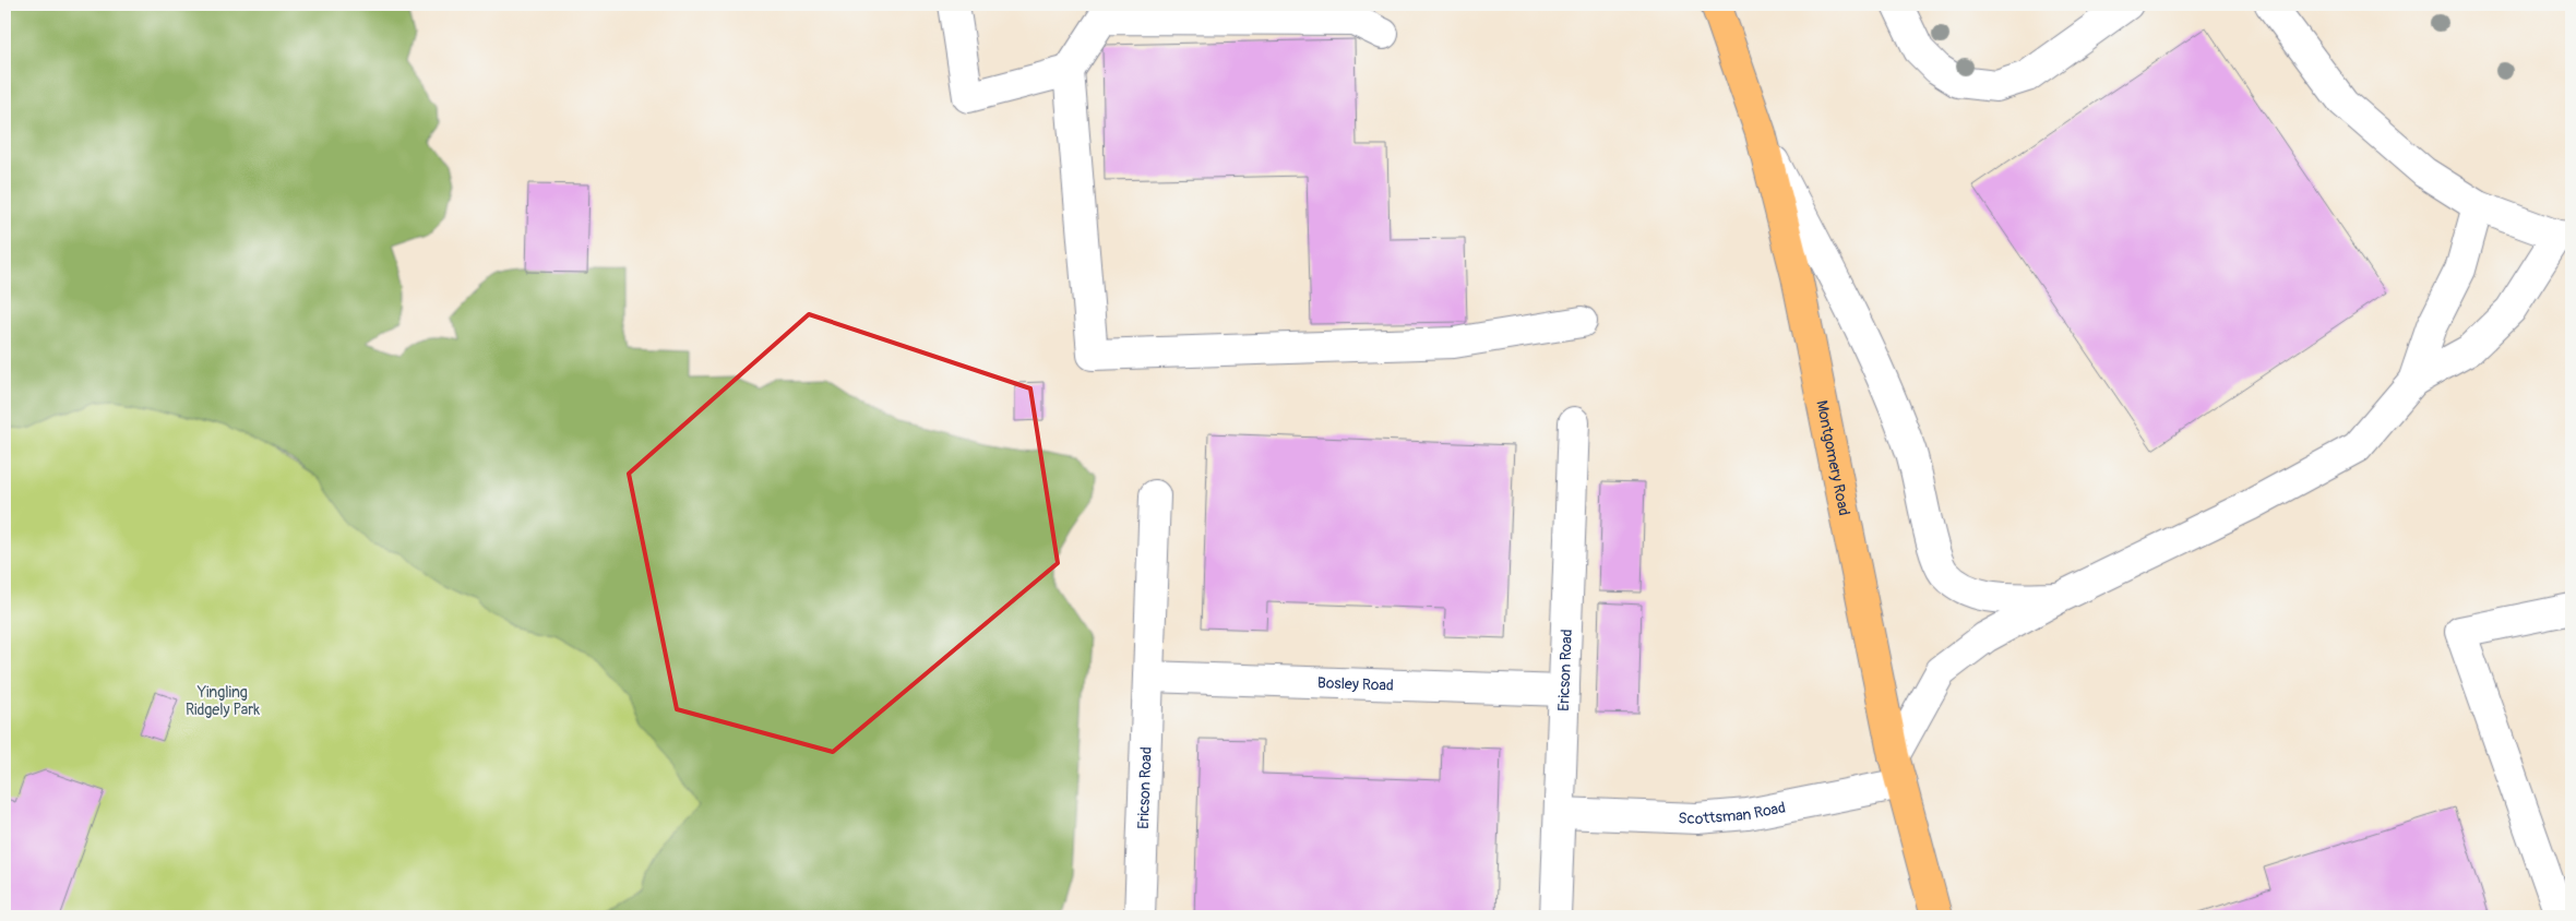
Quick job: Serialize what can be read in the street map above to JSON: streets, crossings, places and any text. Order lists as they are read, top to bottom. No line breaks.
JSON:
{"streets":{"main road":["Montgomery Road"],"street":["Ericson Road","Bosley Road","Scottsman Road"]},"crossings":[["Montgomery Road","Scottsman Road"],["Ericson Road","Bosley Road"],["Ericson Road","Scottsman Road"]],"parks":["Yingling Ridgely Park"]}
